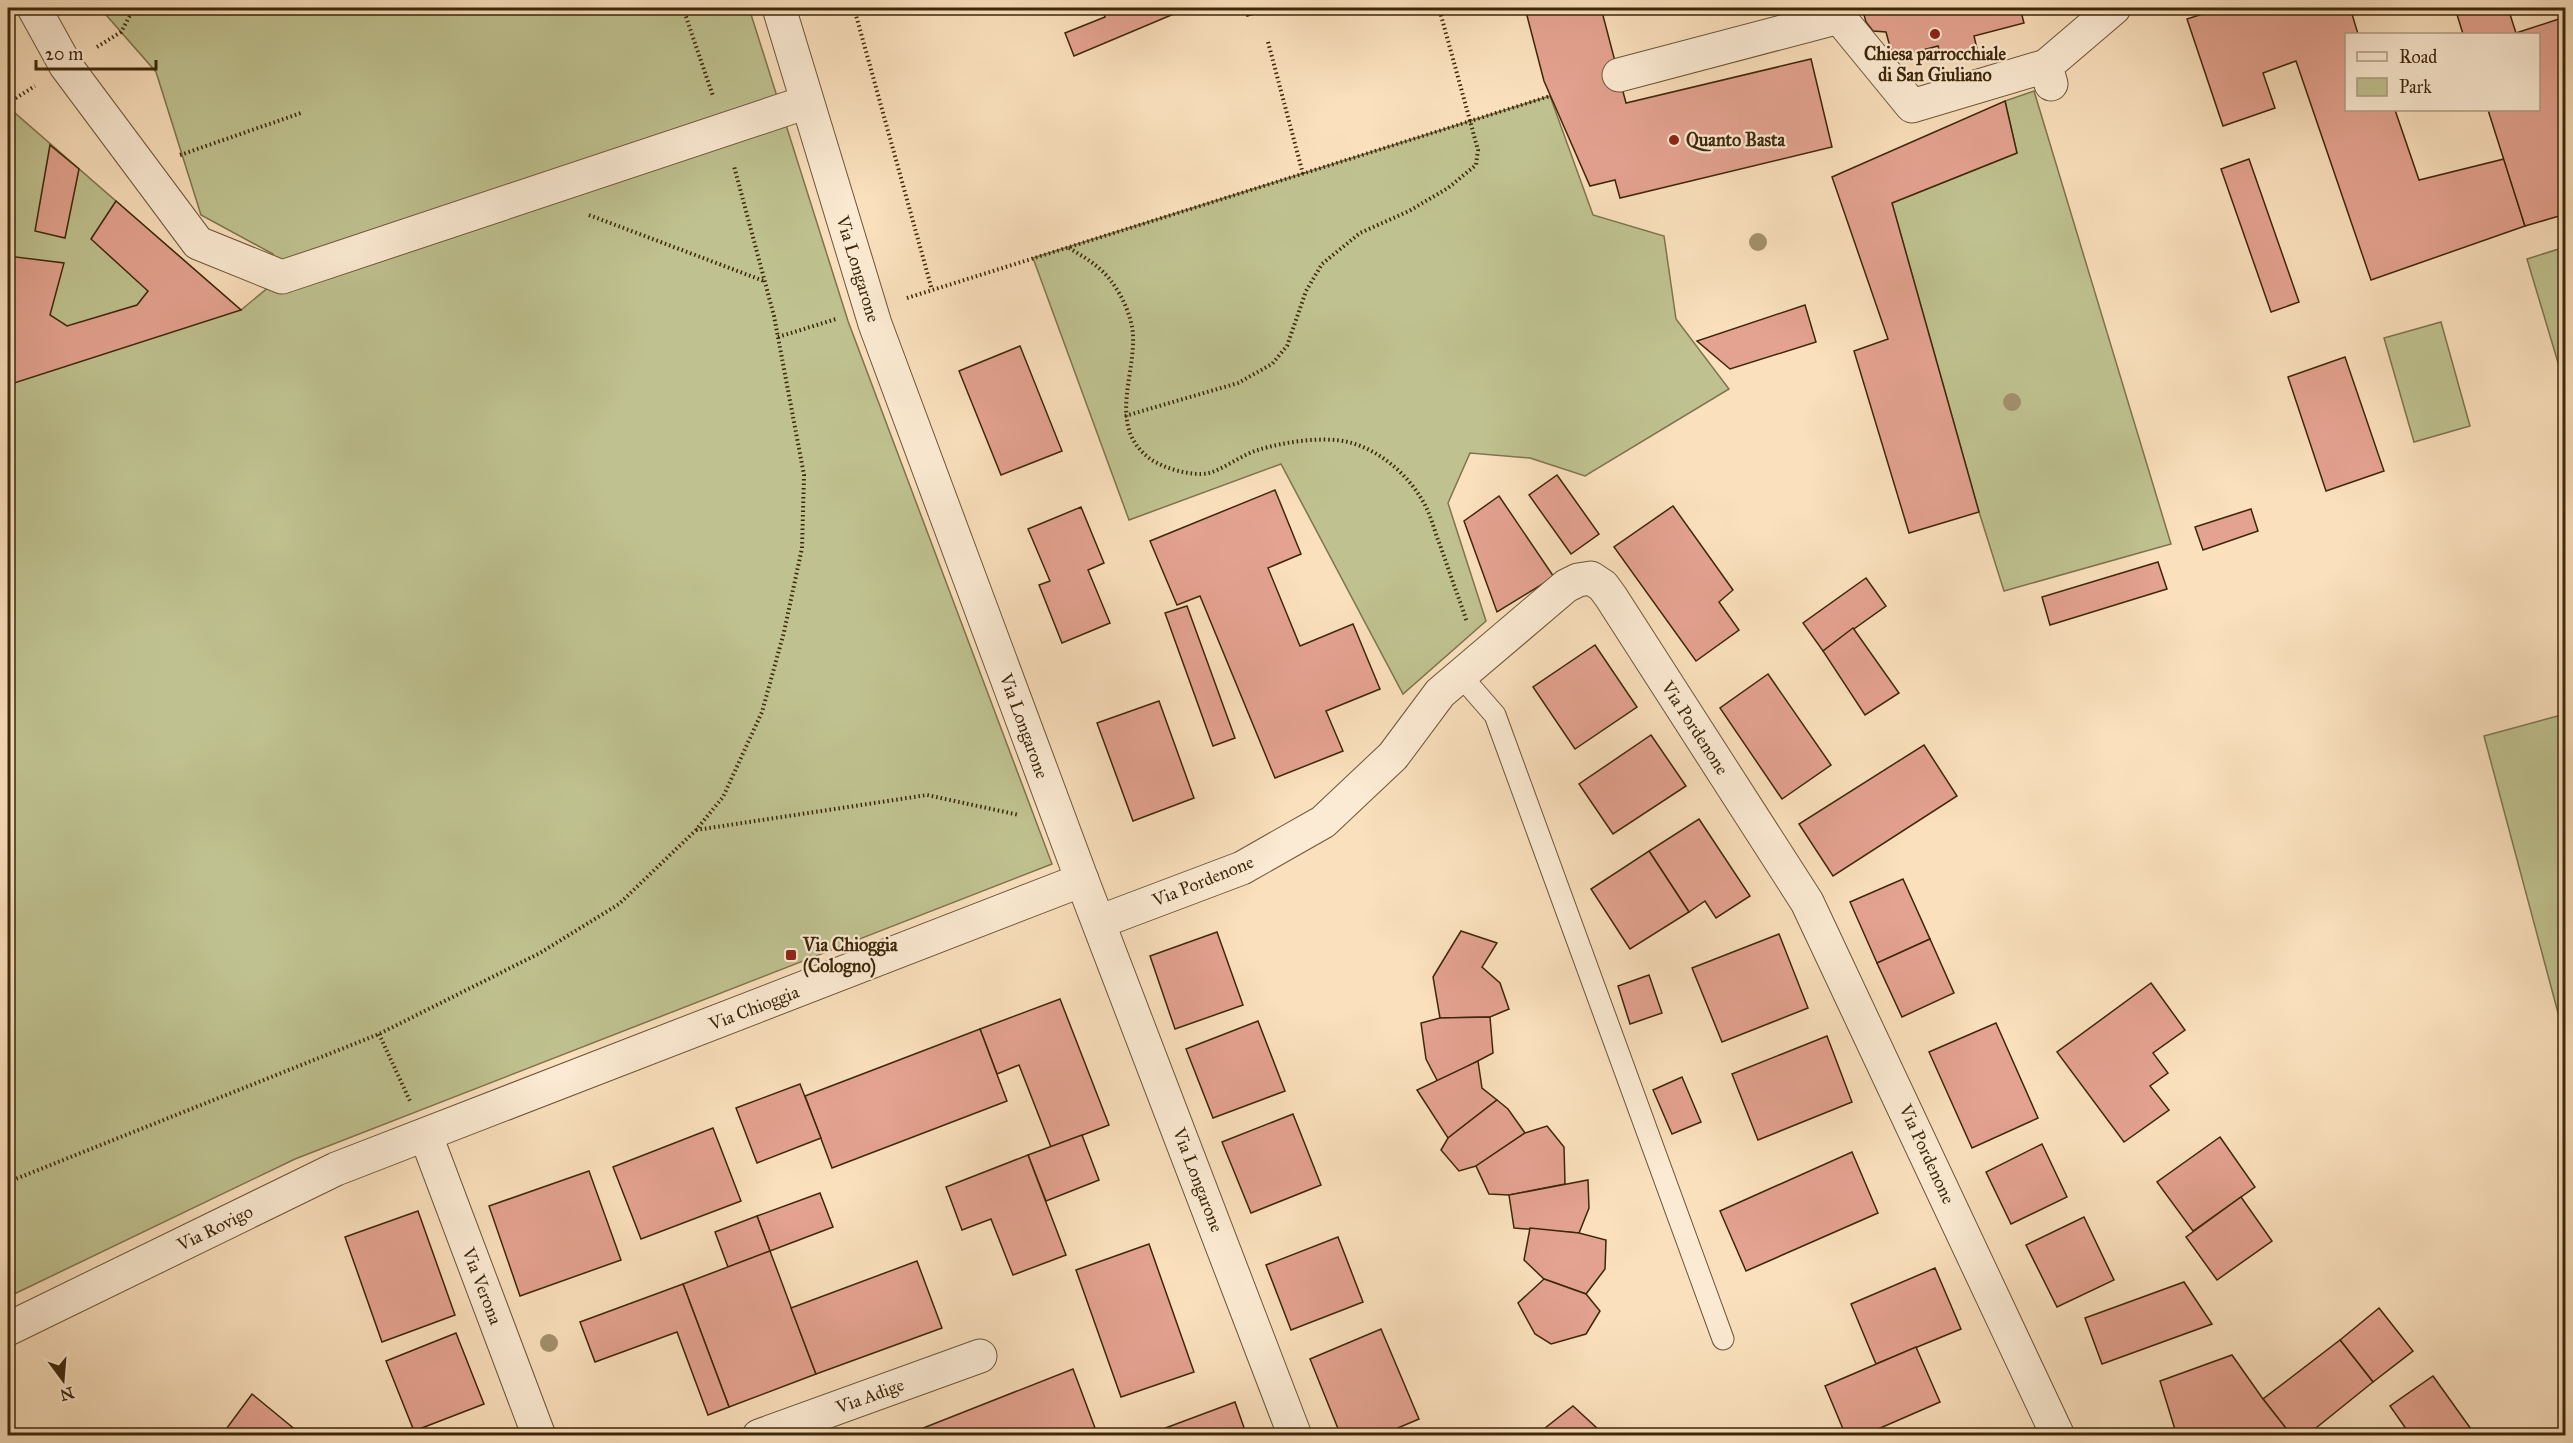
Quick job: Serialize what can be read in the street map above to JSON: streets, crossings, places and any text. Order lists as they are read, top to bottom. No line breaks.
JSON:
{"streets":{"street":["Via Longarone","Via Pordenone","Via Chioggia","Via Rovigo","Via Verona","Via Adige"]},"crossings":[["Via Longarone","Via Pordenone"],["Via Longarone","Via Chioggia"],["Via Chioggia","Via Rovigo"],["Via Chioggia","Via Verona"],["Via Rovigo","Via Verona"]],"places":{"other":["Chiesa parrocchiale di San Giuliano","Quanto Basta"],"transit":["Via Chioggia (Cologno)"]},"legend":["Road","Park"],"scale_bar":"20 m","north":"bottom"}
